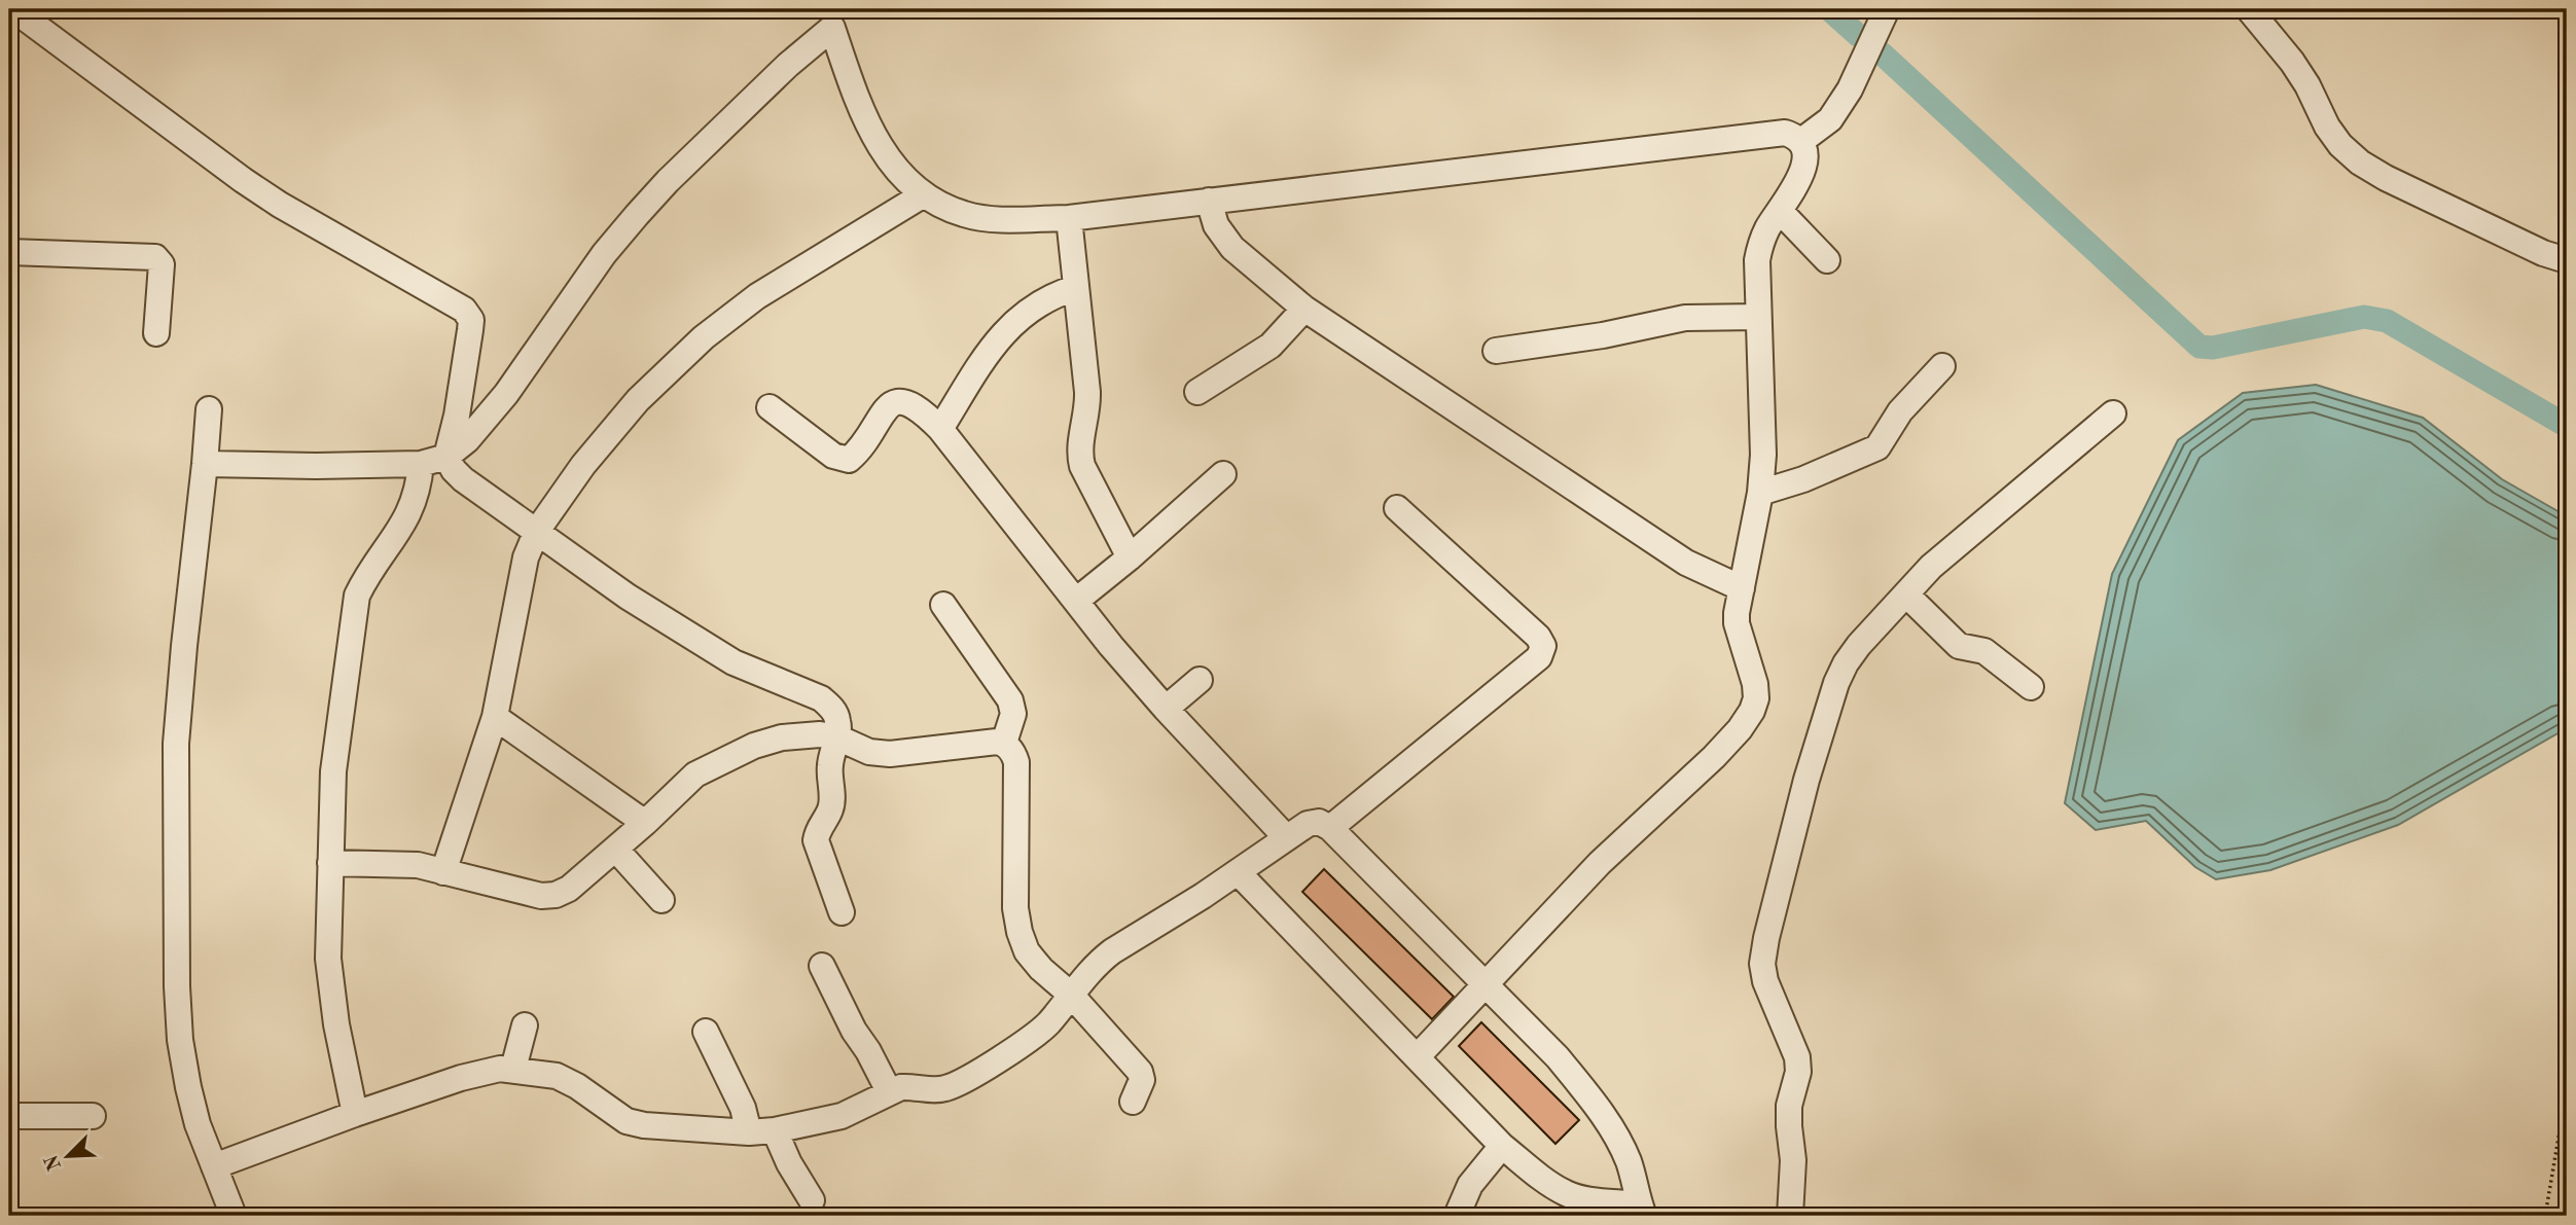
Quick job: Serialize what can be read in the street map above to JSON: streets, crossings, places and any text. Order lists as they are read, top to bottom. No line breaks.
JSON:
{"north":"bottom left"}
